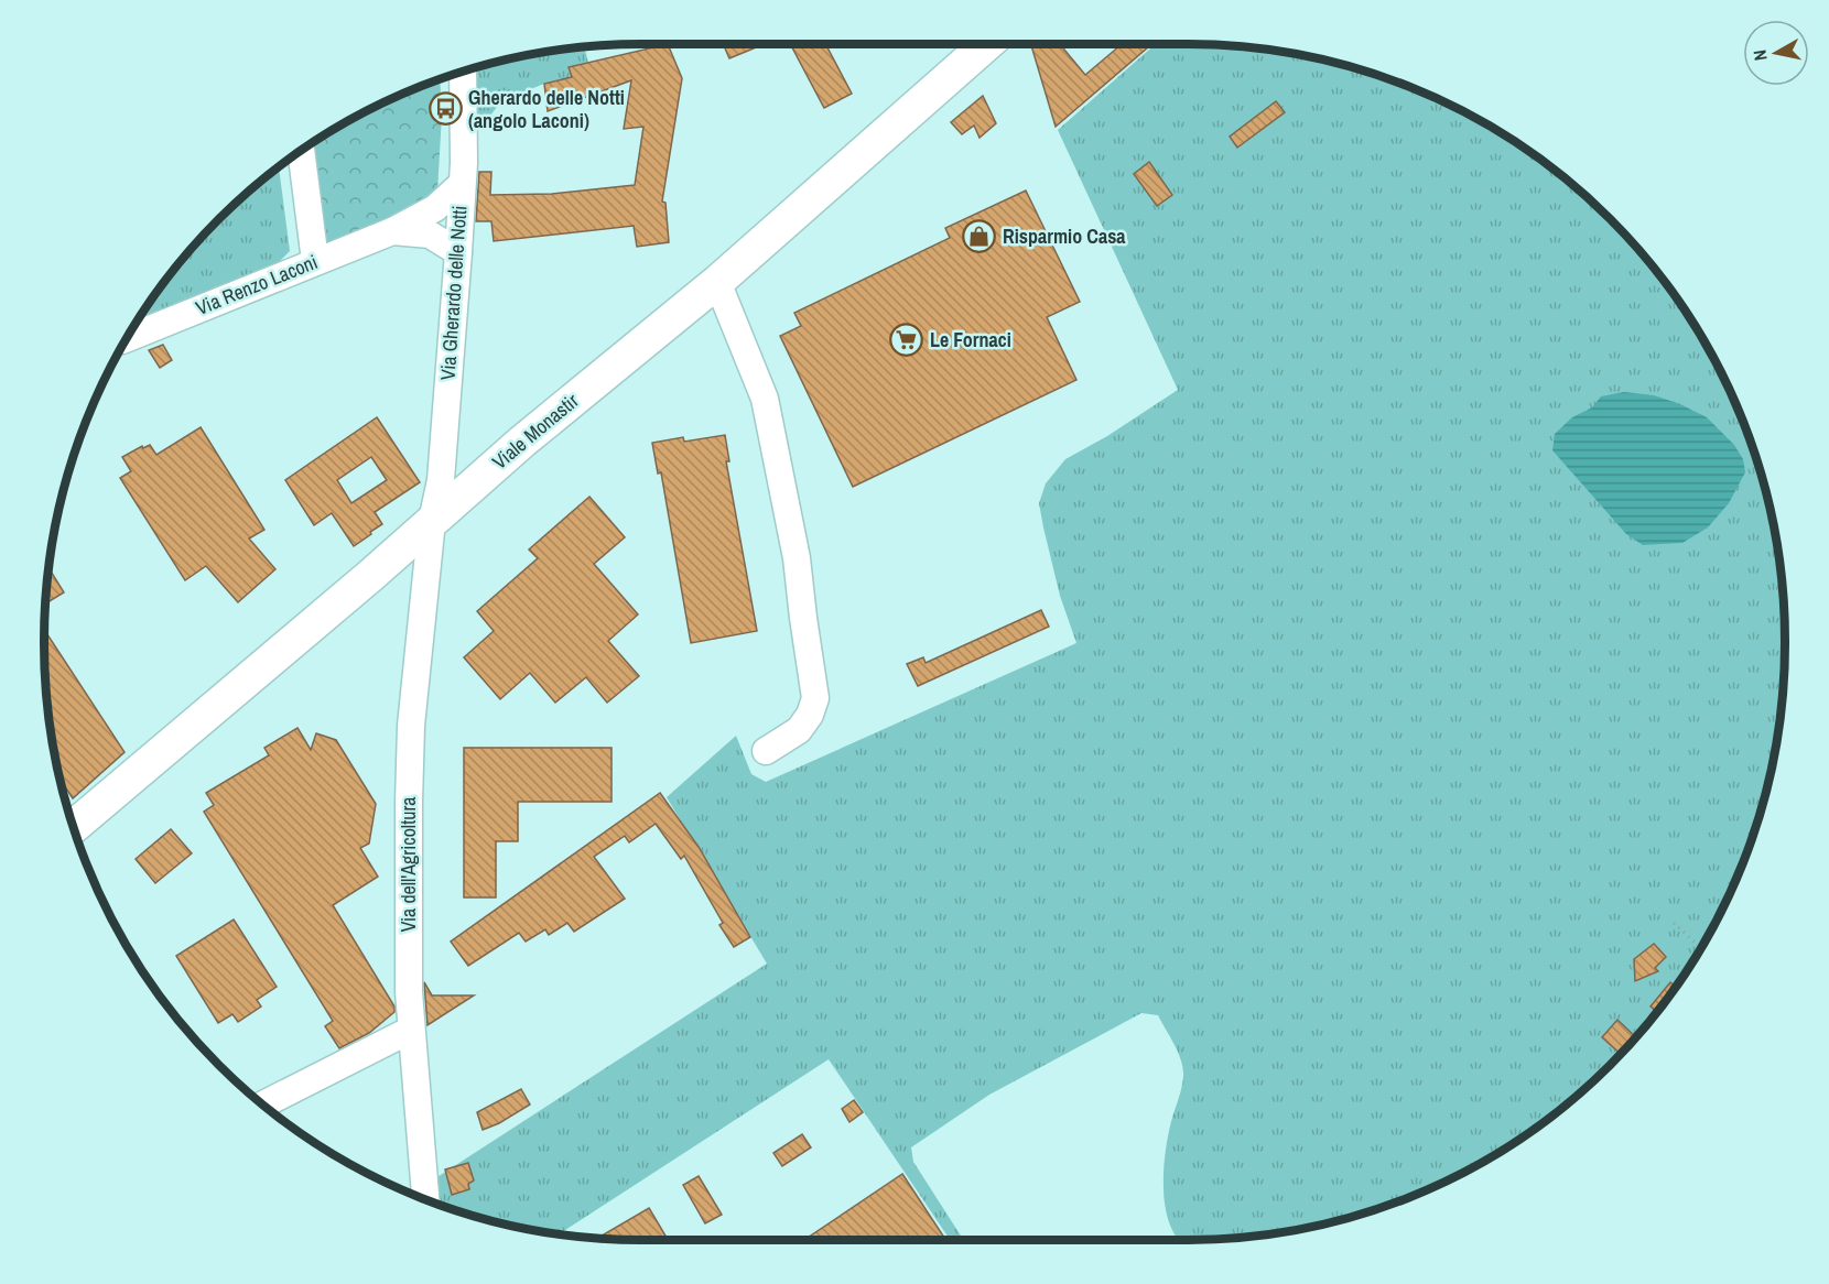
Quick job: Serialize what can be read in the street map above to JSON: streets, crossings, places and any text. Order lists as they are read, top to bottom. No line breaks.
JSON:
{"streets":{"main road":["Viale Monastir"],"street":["Via Renzo Laconi","Via Gherardo delle Notti","Via dell'Agricoltura"]},"crossings":[["Via Renzo Laconi","Via Gherardo delle Notti"],["Via Gherardo delle Notti","Viale Monastir"],["Via Gherardo delle Notti","Via dell'Agricoltura"],["Viale Monastir","Via dell'Agricoltura"]],"places":{"bus stop":["Gherardo delle Notti (angolo Laconi)"],"shop":["Risparmio Casa"],"supermarket":["Le Fornaci"]},"north":"left"}
